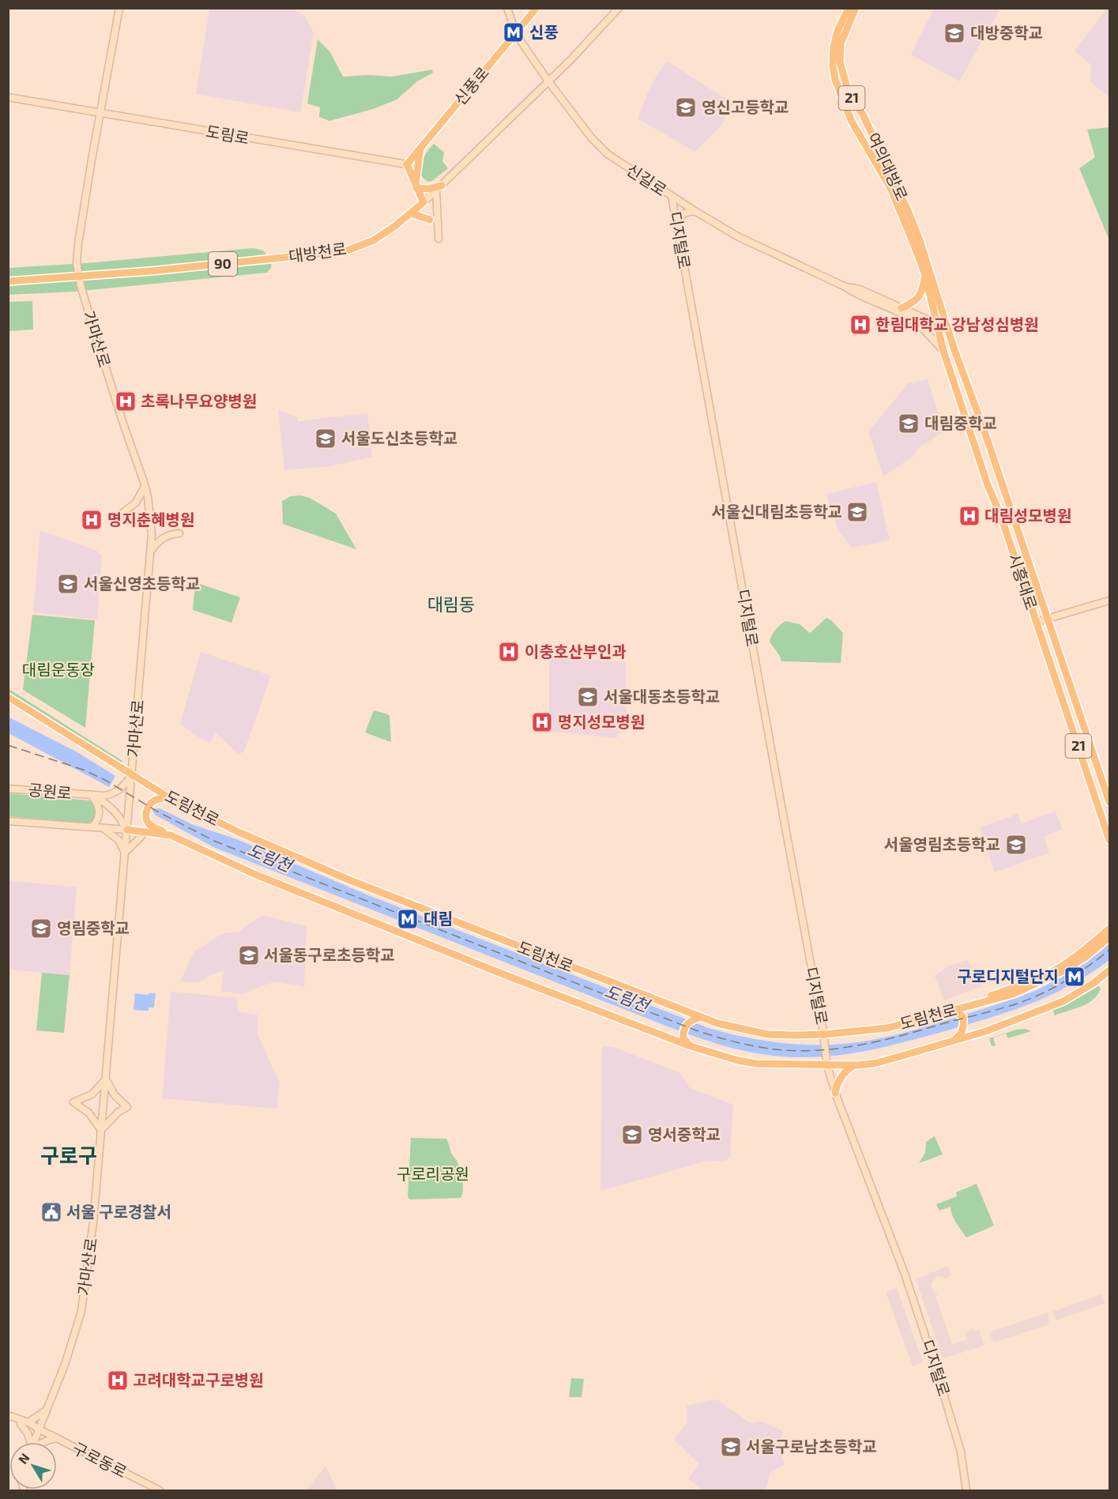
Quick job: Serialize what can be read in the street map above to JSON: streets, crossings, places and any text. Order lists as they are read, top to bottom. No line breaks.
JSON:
{"streets":{"main road":["신풍로","21","도림로","여의대방로","신길로","디지털로","대방천로","90","가마산로","시흥대로","공원로","도림천로","구로동로"]},"crossings":[["신풍로","도림로"],["신풍로","신길로"],["도림로","가마산로"],["여의대방로","신길로"],["여의대방로","시흥대로"],["신길로","디지털로"],["신길로","대방천로"],["신길로","시흥대로"],["디지털로","도림천로"],["대방천로","가마산로"],["가마산로","공원로"],["가마산로","도림천로"],["가마산로","구로동로"],["공원로","도림천로"]],"districts":["대림동","구로구"],"water":["도림천"],"parks":["대림운동장","구로리공원"],"places":{"metro station":["신풍","대림","구로디지털단지"],"school or university":["대방중학교","영신고등학교","대림중학교","서울도신초등학교","서울신대림초등학교","서울신영초등학교","서울대동초등학교","서울영림초등학교","영림중학교","서울동구로초등학교","영서중학교","서울구로남초등학교"],"hospital":["한림대학교 강남성심병원","초록나무요양병원","대림성모병원","명지춘혜병원","이충호산부인과","명지성모병원","고려대학교구로병원"],"public building":["서울 구로경찰서"]},"north":"top left"}
